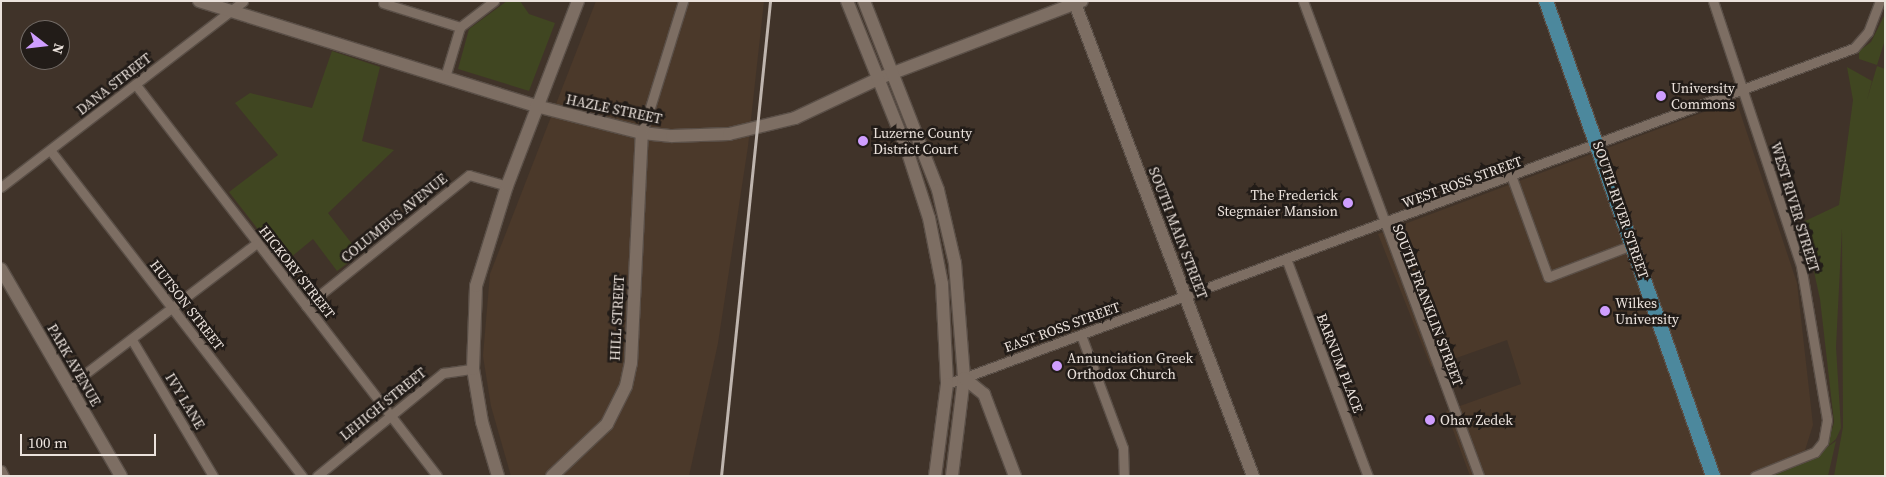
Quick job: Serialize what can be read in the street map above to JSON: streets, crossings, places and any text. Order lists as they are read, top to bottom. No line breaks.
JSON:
{"streets":{"main road":["HAZLE STREET","SOUTH RIVER STREET","SOUTH MAIN STREET","HILL STREET","PARK AVENUE"],"street":["DANA STREET","WEST ROSS STREET","WEST RIVER STREET","COLUMBUS AVENUE","HICKORY STREET","HUTSON STREET","SOUTH FRANKLIN STREET","EAST ROSS STREET","BARNUM PLACE","IVY LANE","LEHIGH STREET"]},"crossings":[["DANA STREET","HAZLE STREET"],["DANA STREET","HICKORY STREET"],["DANA STREET","HUTSON STREET"],["HAZLE STREET","SOUTH MAIN STREET"],["HAZLE STREET","HILL STREET"],["WEST ROSS STREET","WEST RIVER STREET"],["WEST ROSS STREET","SOUTH RIVER STREET"],["WEST ROSS STREET","SOUTH MAIN STREET"],["WEST ROSS STREET","SOUTH FRANKLIN STREET"],["WEST ROSS STREET","EAST ROSS STREET"],["WEST ROSS STREET","BARNUM PLACE"],["COLUMBUS AVENUE","HICKORY STREET"],["SOUTH MAIN STREET","EAST ROSS STREET"],["HICKORY STREET","LEHIGH STREET"]],"places":["University Commons","Luzerne County District Court","The Frederick Stegmaier Mansion","Wilkes University","Annunciation Greek Orthodox Church","Ohav Zedek"],"scale_bar":"100 m","north":"right"}
